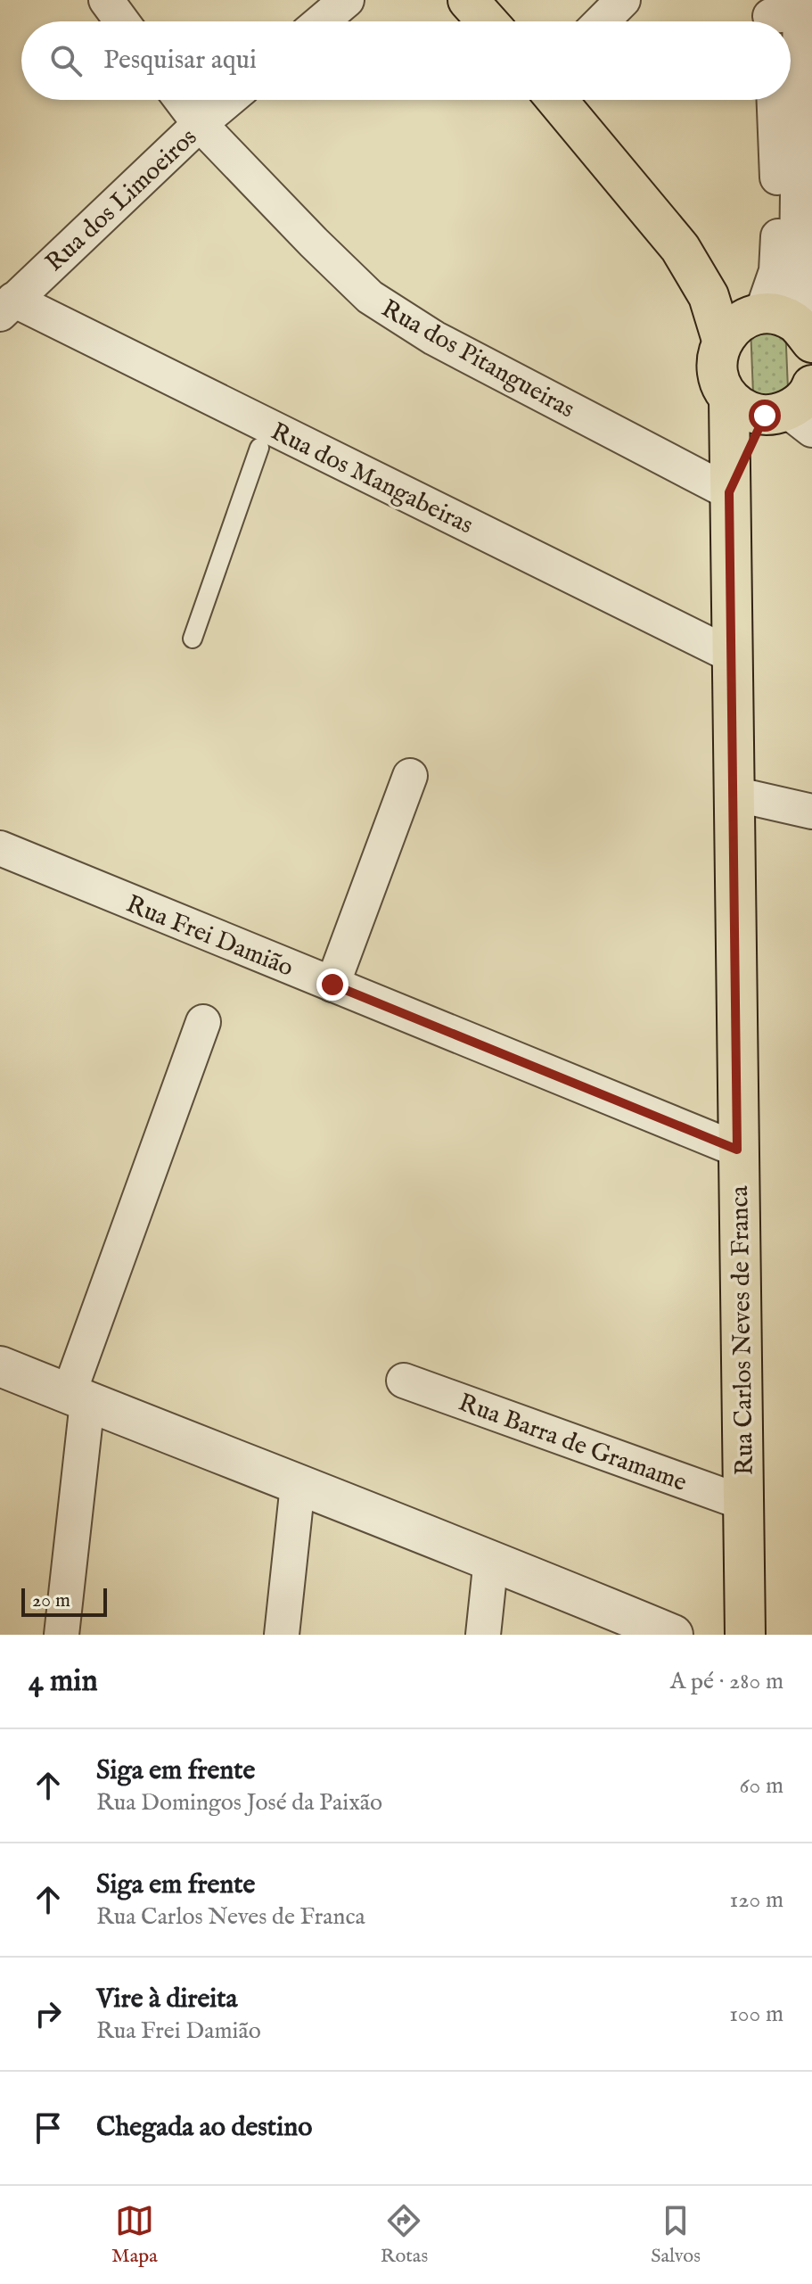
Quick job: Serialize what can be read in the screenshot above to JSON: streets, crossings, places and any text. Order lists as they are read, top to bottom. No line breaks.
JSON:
{"streets":{"main road":["Rua Carlos Neves de Franca"],"street":["Rua dos Limoeiros","Rua dos Pitangueiras","Rua dos Mangabeiras","Rua Frei Damião","Rua Barra de Gramame"]},"crossings":[["Rua dos Limoeiros","Rua dos Pitangueiras"],["Rua dos Limoeiros","Rua dos Mangabeiras"],["Rua dos Pitangueiras","Rua Carlos Neves de Franca"],["Rua dos Mangabeiras","Rua Carlos Neves de Franca"],["Rua Frei Damião","Rua Carlos Neves de Franca"],["Rua Carlos Neves de Franca","Rua Barra de Gramame"]],"scale_bar":"20 m","page":{"search":"Pesquisar aqui","scale":"20 m","heading":["4 min","A pé · 280 m"],"list":[["Siga em frente","Rua Domingos José da Paixão","60 m"],["Siga em frente","Rua Carlos Neves de Franca","120 m"],["Vire à direita","Rua Frei Damião","100 m"],"Chegada ao destino"],"nav":["Mapa","Rotas","Salvos"]}}
